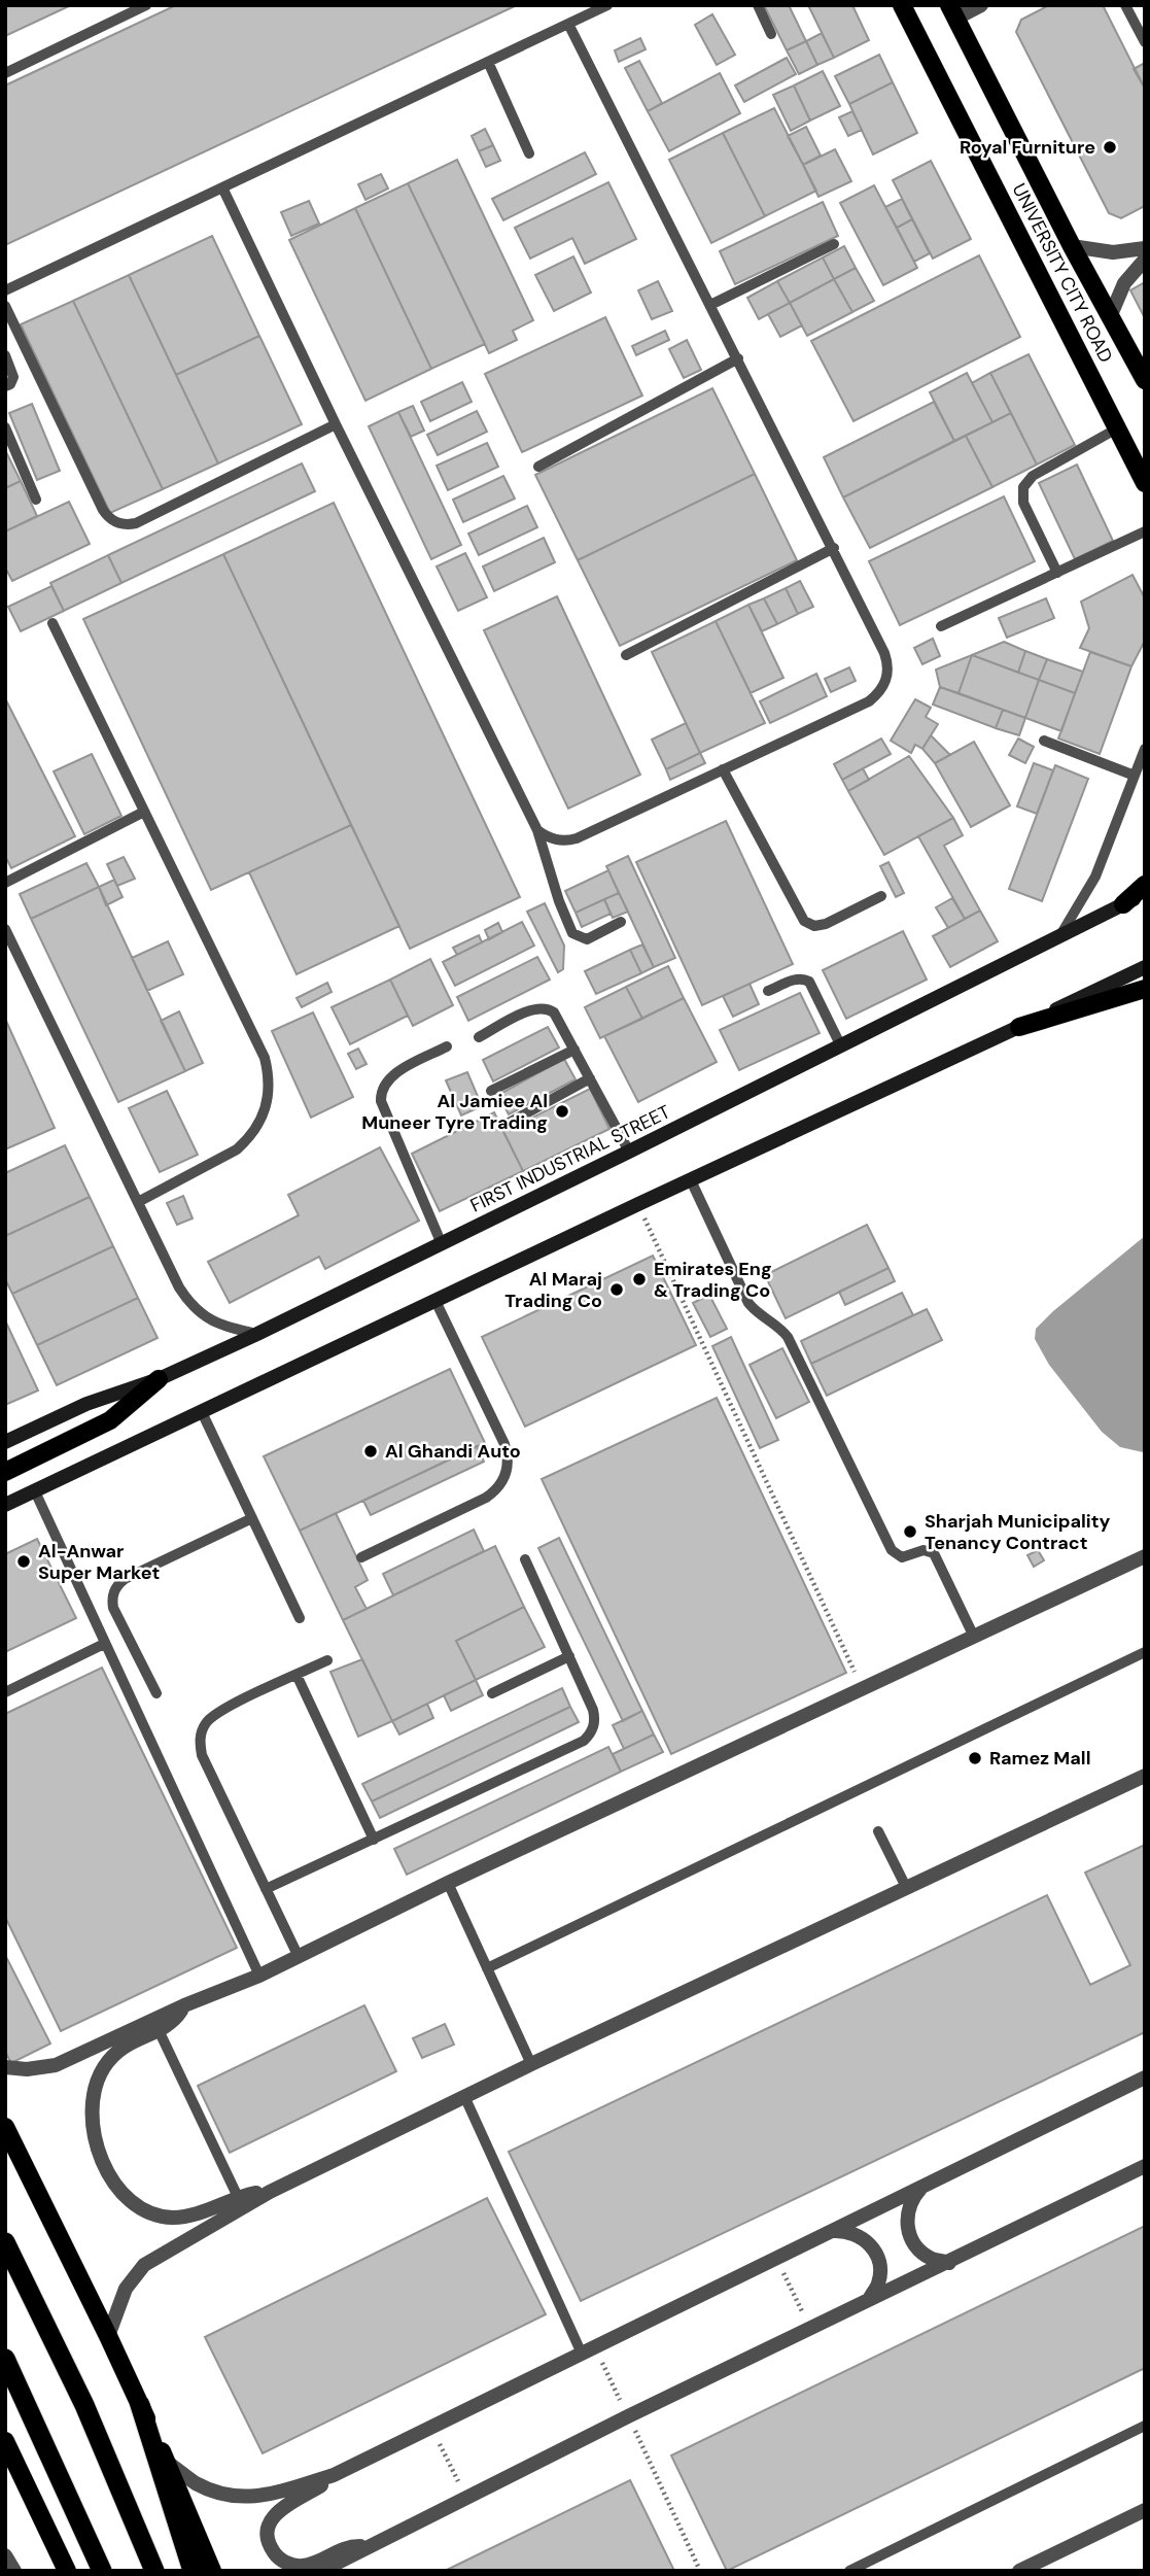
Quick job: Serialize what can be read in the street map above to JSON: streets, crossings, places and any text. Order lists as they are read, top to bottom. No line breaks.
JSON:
{"streets":{"main road":["UNIVERSITY CITY ROAD","FIRST INDUSTRIAL STREET"]},"places":["Royal Furniture","Al Jamiee Al Muneer Tyre Trading","Emirates Eng & Trading Co","Al Maraj Trading Co","Al Ghandi Auto","Sharjah Municipality Tenancy Contract","Al-Anwar Super Market","Ramez Mall"]}
